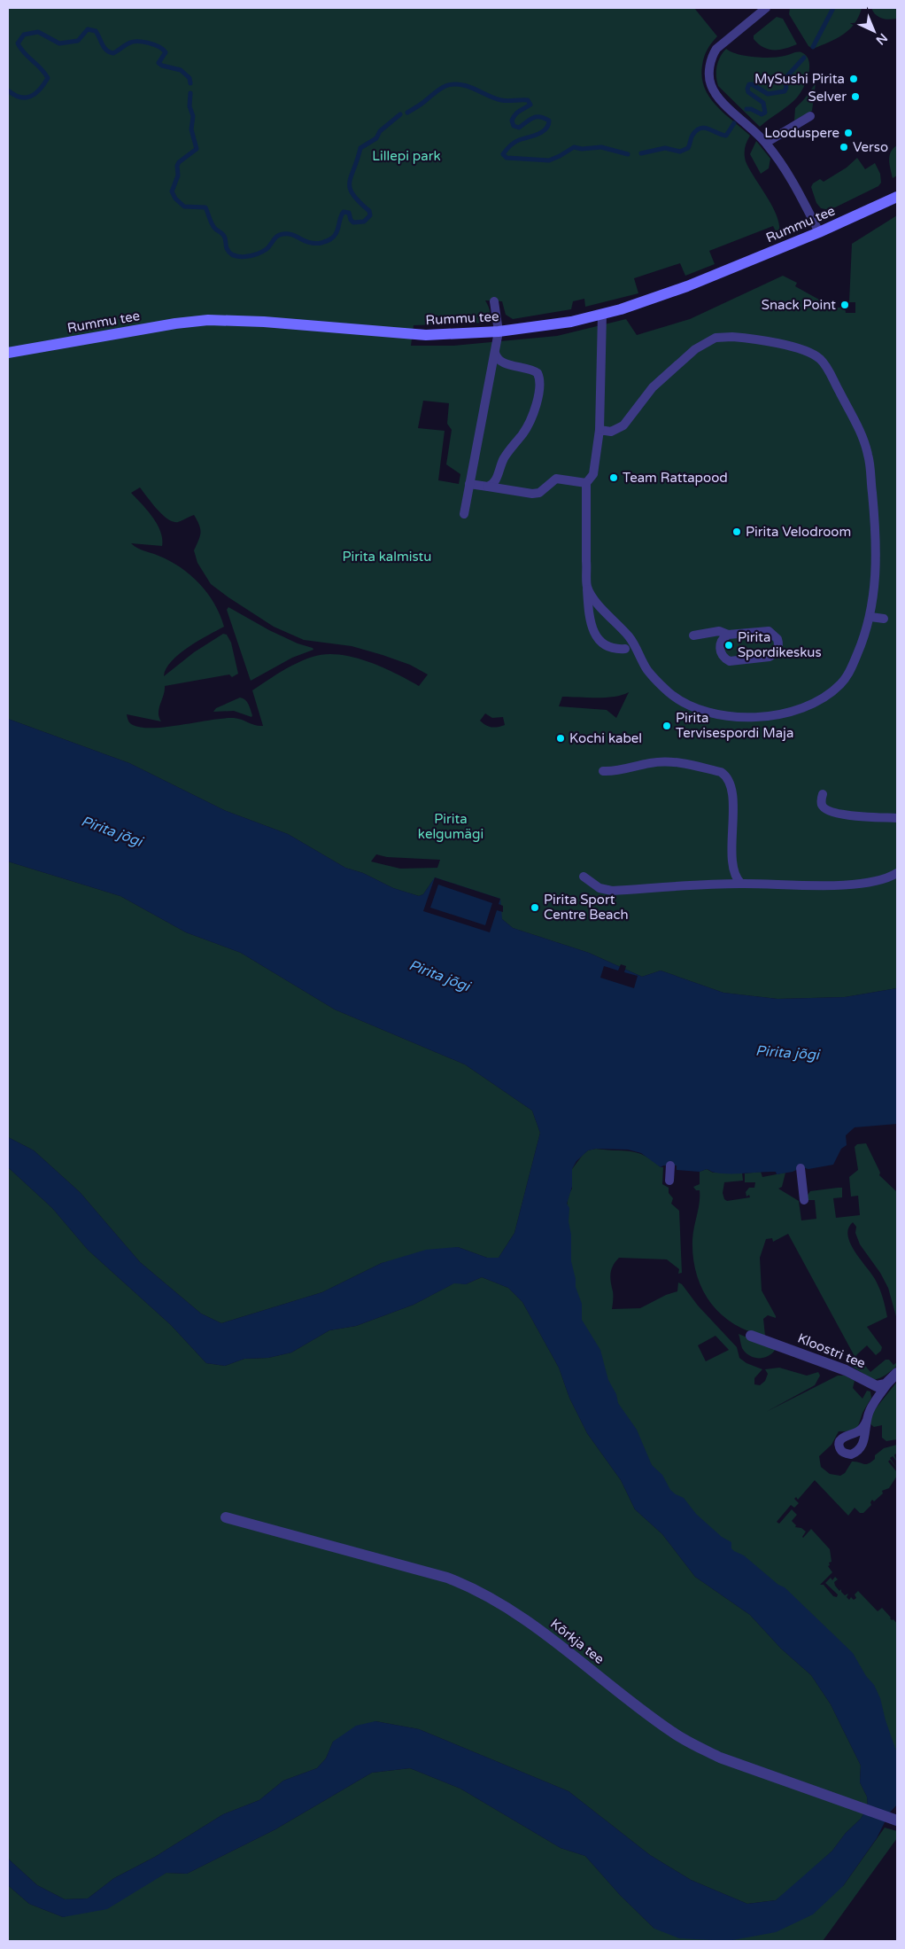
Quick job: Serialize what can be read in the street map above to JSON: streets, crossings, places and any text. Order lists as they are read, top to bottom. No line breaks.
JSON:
{"streets":{"main road":["Rummu tee"],"street":["Kloostri tee","Kõrkja tee"]},"water":["Pirita jõgi"],"parks":["Lillepi park","Pirita kalmistu","Pirita kelgumägi"],"places":["MySushi Pirita","Selver","Looduspere","Verso","Snack Point","Team Rattapood","Pirita Velodroom","Pirita Spordikeskus","Pirita Tervisespordi Maja","Kochi kabel","Pirita Sport Centre Beach"],"north":"bottom right"}
